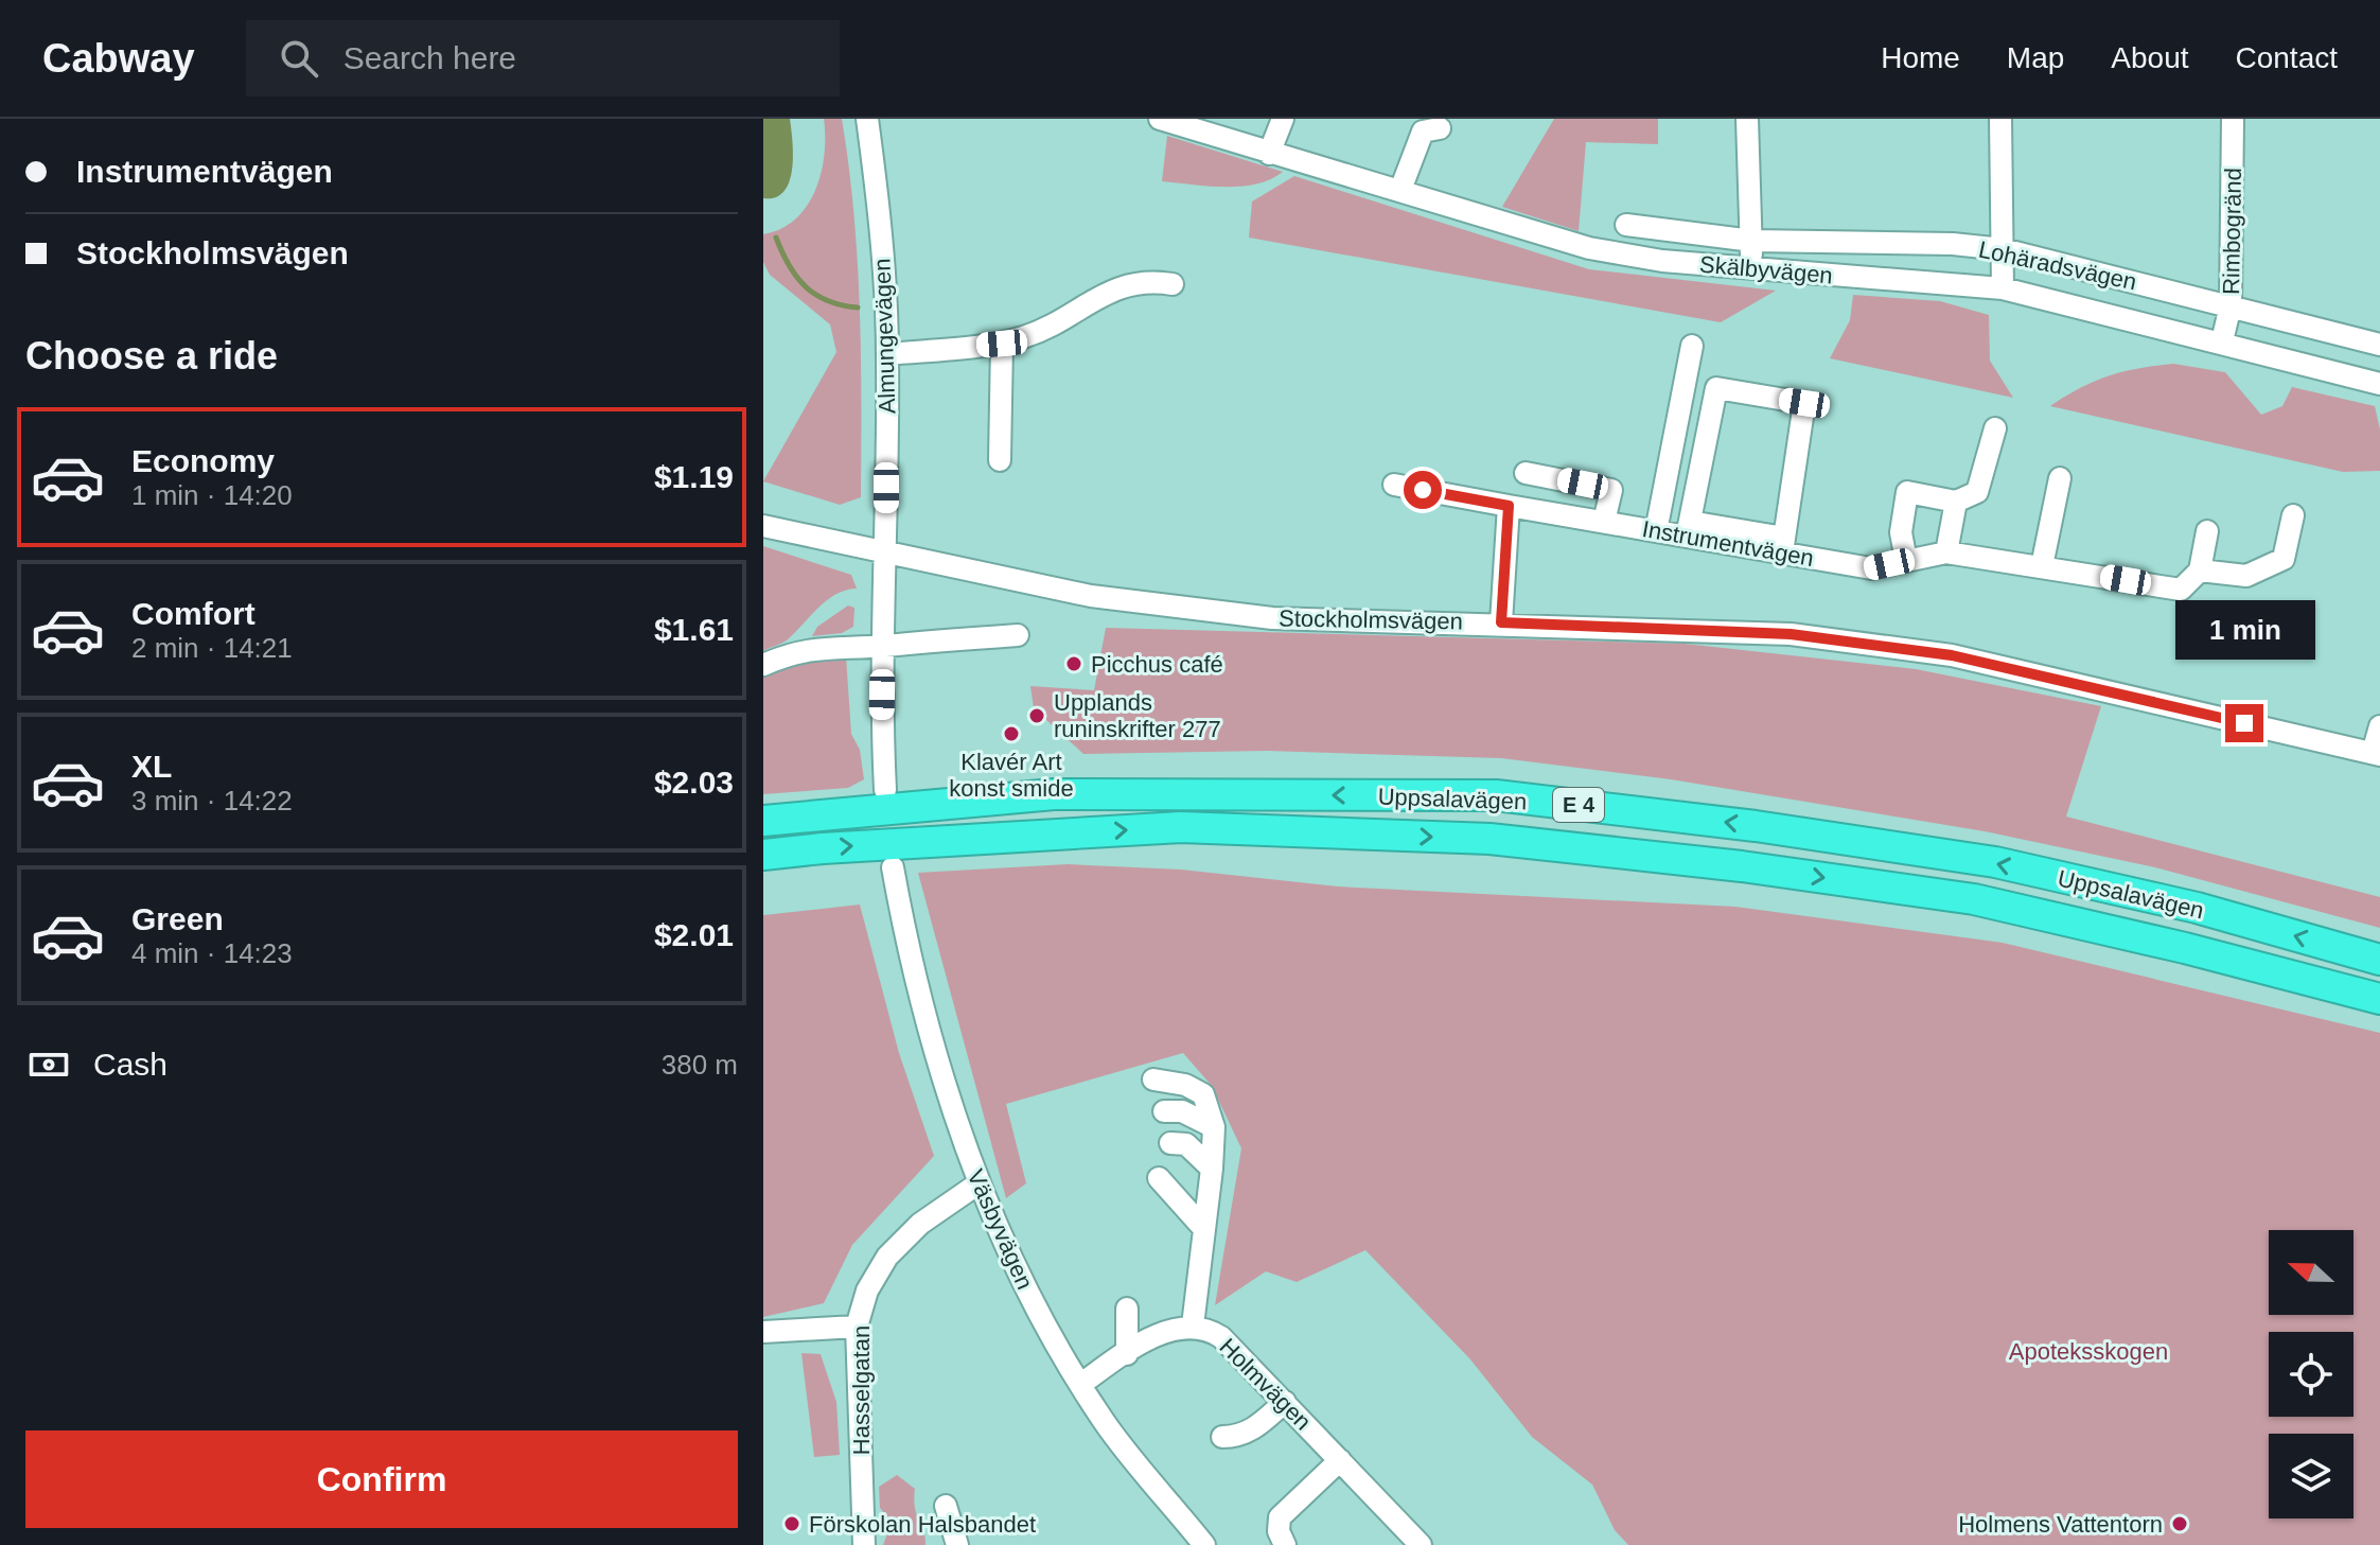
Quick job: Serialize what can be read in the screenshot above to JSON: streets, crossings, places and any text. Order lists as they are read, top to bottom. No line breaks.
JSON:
{"streets":{"highway":["Uppsalavägen","E 4"],"street":["Rimbogränd","Lohäradsvägen","Skälbyvägen","Almungevägen","Instrumentvägen","Stockholmsvägen","Väsbyvägen","Holmvägen","Hasselgatan"]},"crossings":[["Rimbogränd","Lohäradsvägen"],["Rimbogränd","Skälbyvägen"],["Almungevägen","Stockholmsvägen"],["Väsbyvägen","Holmvägen"],["Väsbyvägen","Hasselgatan"]],"parks":["Apoteksskogen"],"places":["Picchus café","Upplands runinskrifter 277","Klavér Art konst smide","Förskolan Halsbandet","Holmens Vattentorn"],"north":"left","page":{"header":"Cabway","search":"Search here","nav":["Home","Map","About","Contact"],"banner":["Instrumentvägen","Stockholmsvägen"],"heading":"Choose a ride","list":[{"name":"Economy","note":"1 min · 14:20","value":"$1.19"},{"name":"Comfort","note":"2 min · 14:21","value":"$1.61"},{"name":"XL","note":"3 min · 14:22","value":"$2.03"},{"name":"Green","note":"4 min · 14:23","value":"$2.01"}],"bubble":"1 min","pay":["Cash","380 m"],"buttons":"Confirm"}}
